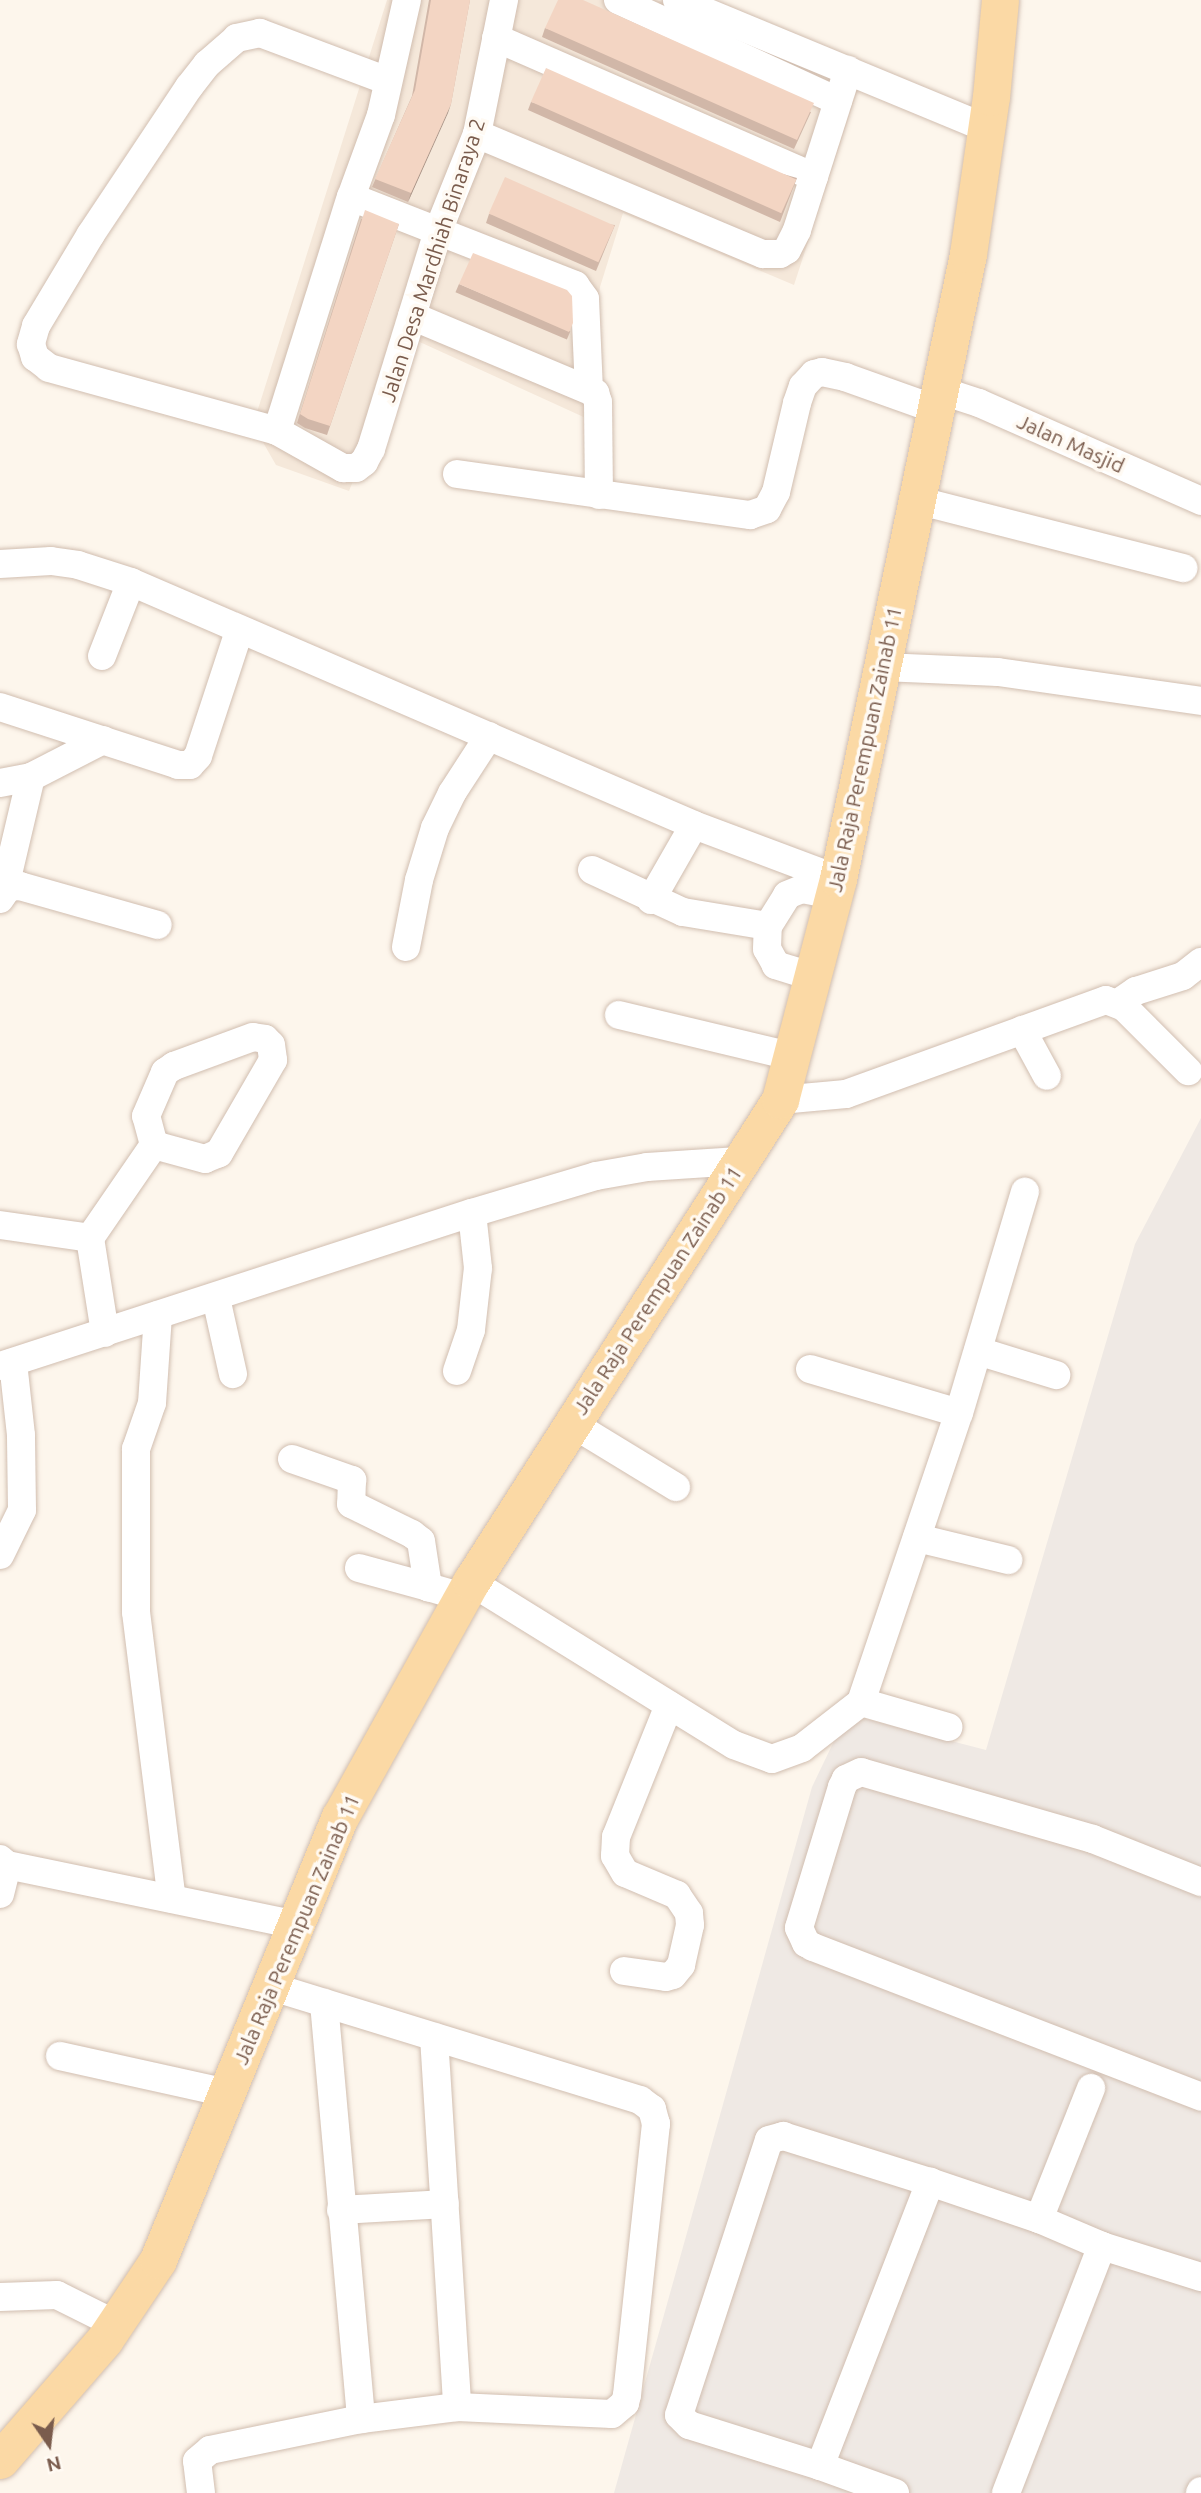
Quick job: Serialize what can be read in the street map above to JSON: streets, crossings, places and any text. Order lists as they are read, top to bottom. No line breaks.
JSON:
{"streets":{"main road":["Jala Raja Perempuan Zainab 11"],"street":["Jalan Desa Mardhiah Binaraya 2","Jalan Masjid"]},"crossings":[["Jalan Masjid","Jala Raja Perempuan Zainab 11"]],"north":"bottom"}
